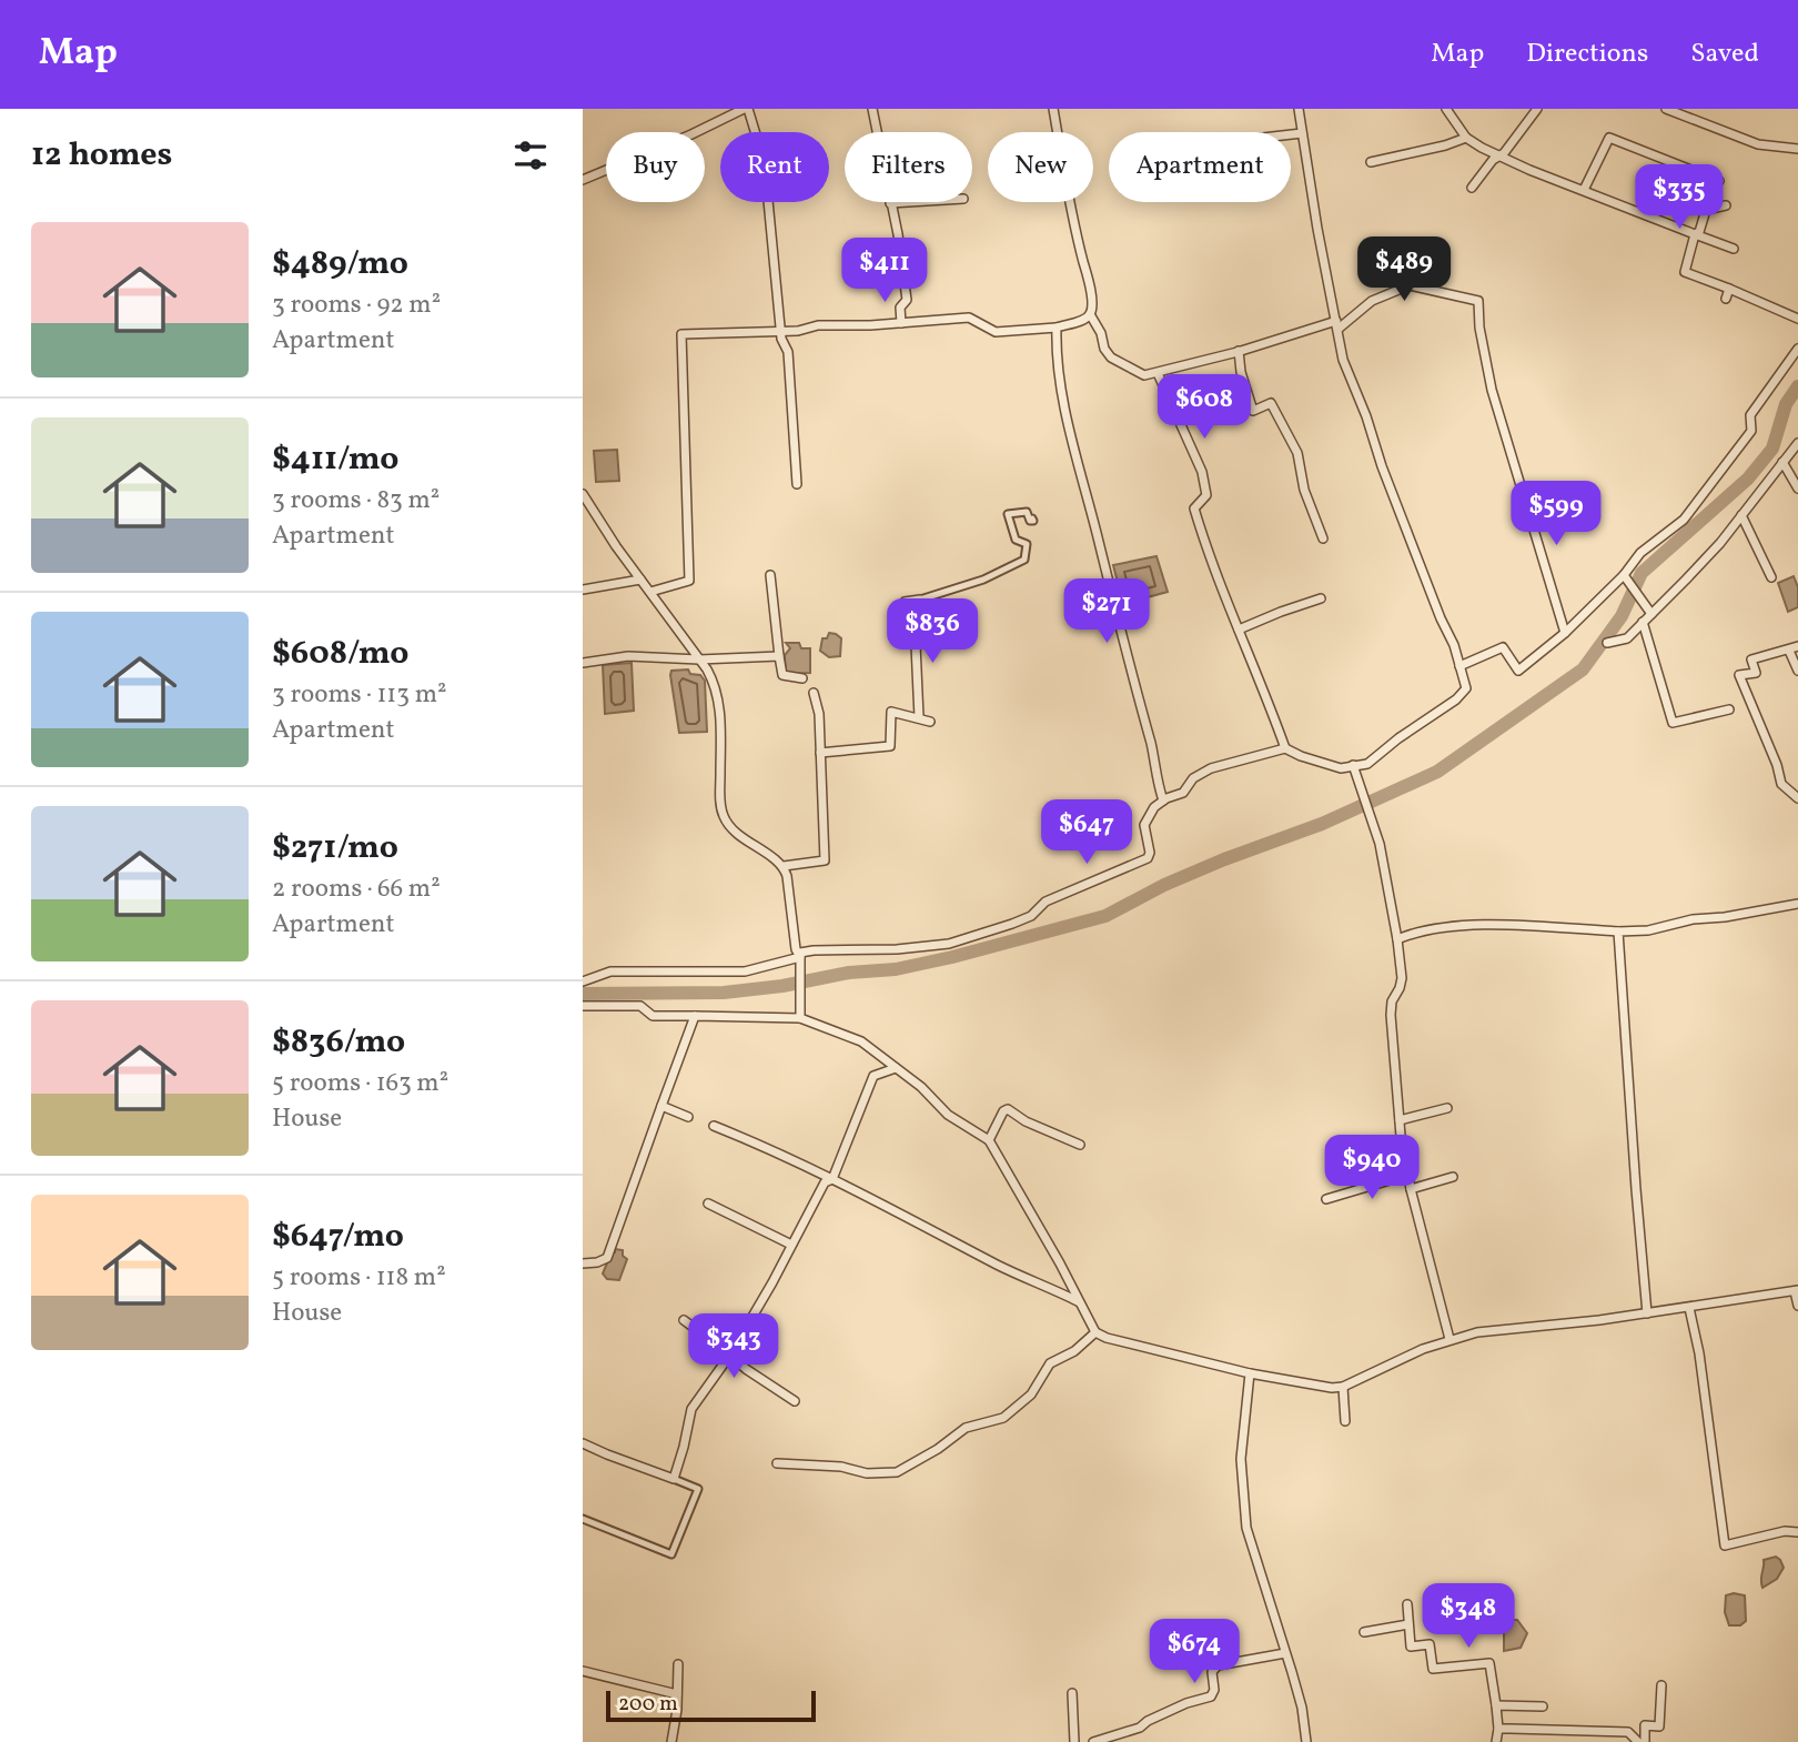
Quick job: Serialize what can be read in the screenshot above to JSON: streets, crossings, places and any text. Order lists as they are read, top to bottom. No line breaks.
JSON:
{"scale_bar":"200 m","page":{"header":"Map","nav":["Map","Directions","Saved"],"heading":"12 homes","chip":["Buy","Rent","Filters","New","Apartment"],"price":["$335","$489","$411","$608","$599","$271","$836","$647","$940","$343","$348","$674"],"list":[{"name":"$489/mo","note":"3 rooms · 92 m² · Apartment"},{"name":"$411/mo","note":"3 rooms · 83 m² · Apartment"},{"name":"$608/mo","note":"3 rooms · 113 m² · Apartment"},{"name":"$271/mo","note":"2 rooms · 66 m² · Apartment"},{"name":"$836/mo","note":"5 rooms · 163 m² · House"},{"name":"$647/mo","note":"5 rooms · 118 m² · House"}],"scale":"200 m"}}
